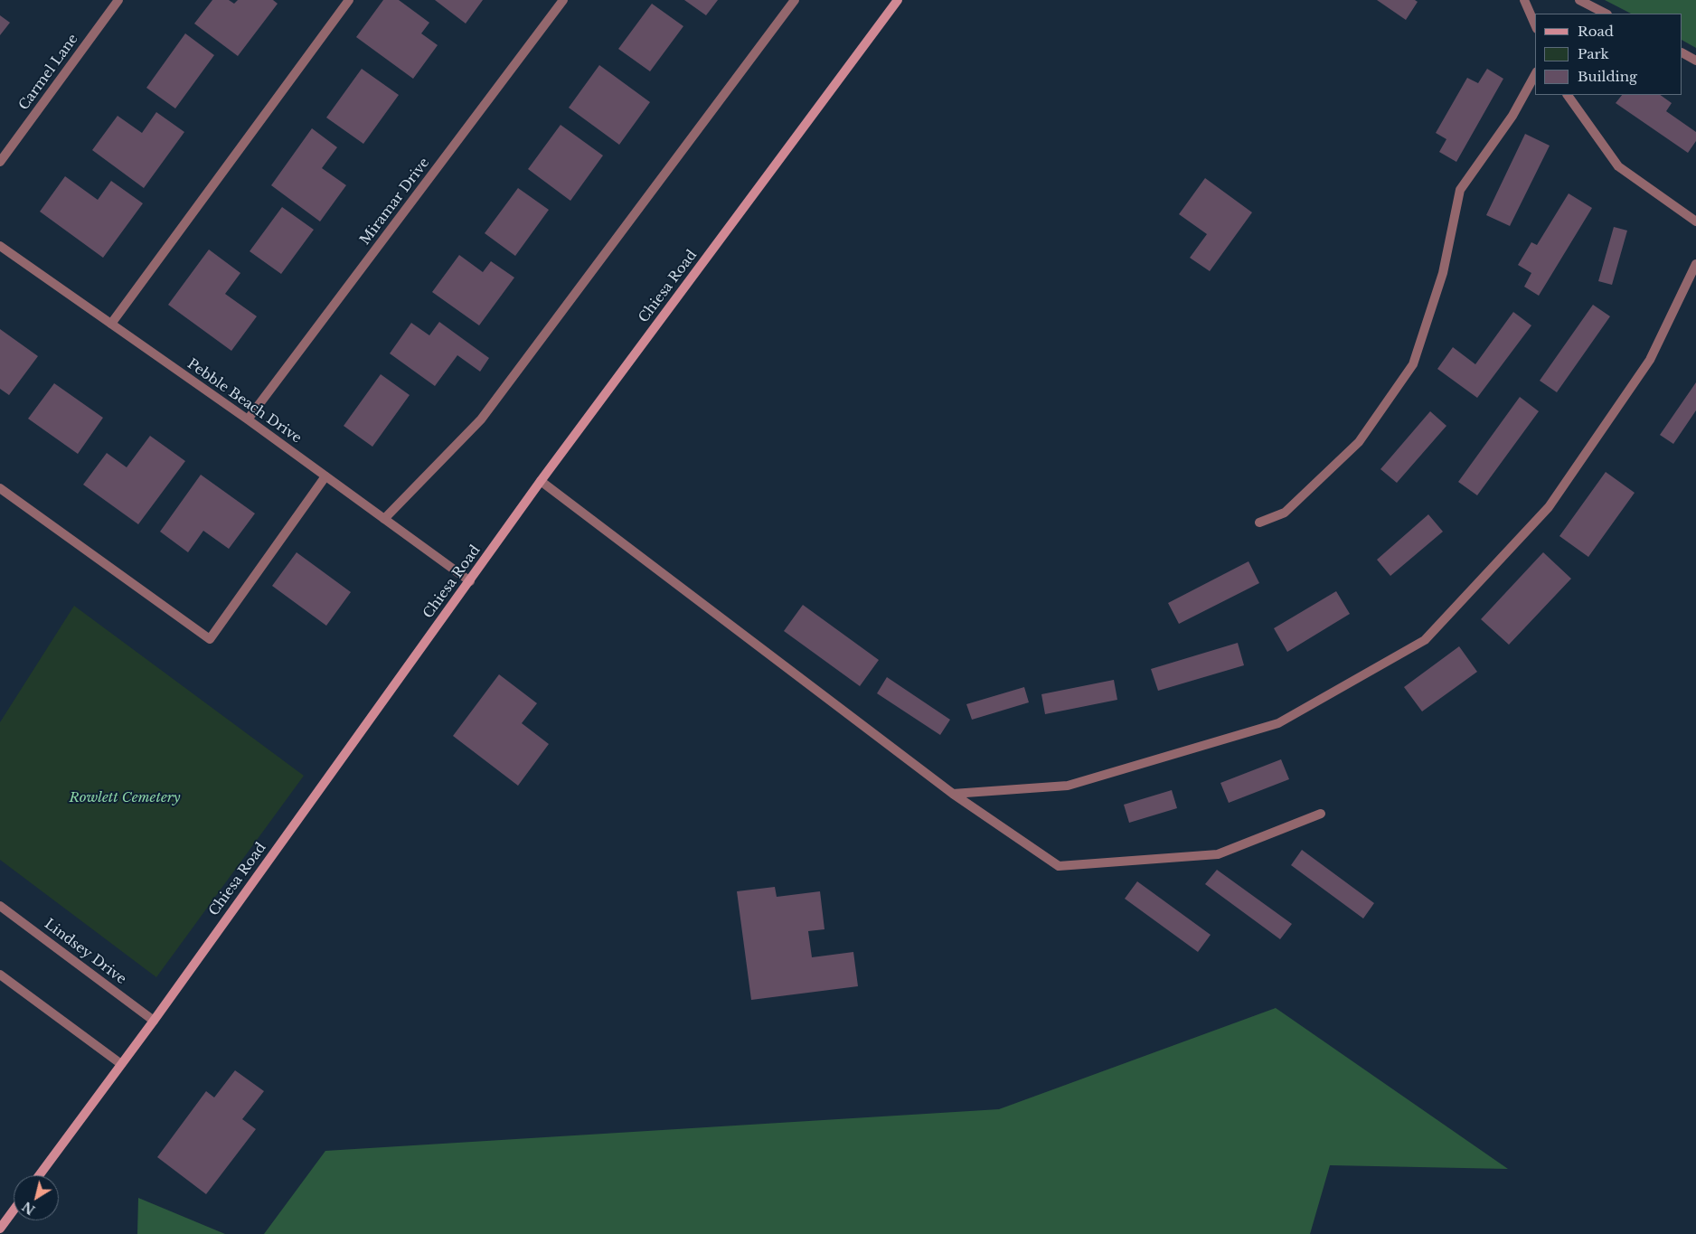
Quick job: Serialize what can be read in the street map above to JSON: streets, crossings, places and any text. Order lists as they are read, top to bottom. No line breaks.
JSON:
{"streets":{"main road":["Chiesa Road"],"street":["Carmel Lane","Miramar Drive","Pebble Beach Drive","Lindsey Drive"]},"crossings":[["Miramar Drive","Pebble Beach Drive"],["Chiesa Road","Pebble Beach Drive"],["Chiesa Road","Lindsey Drive"]],"parks":["Rowlett Cemetery"],"legend":["Road","Park","Building"],"north":"bottom left"}
